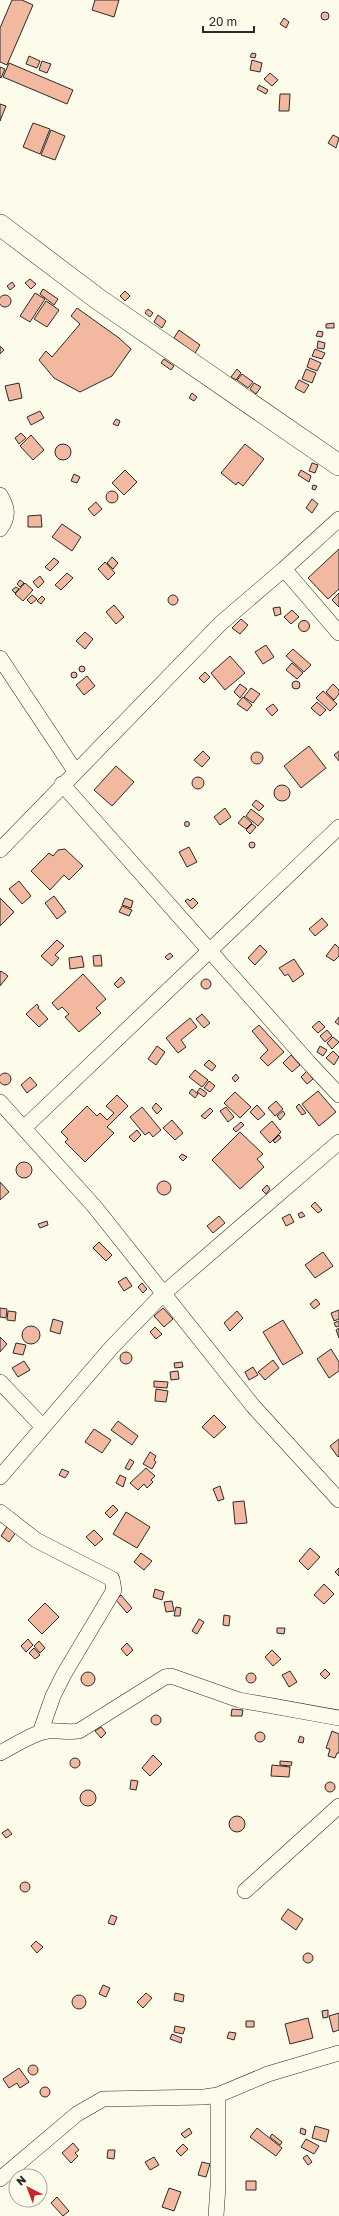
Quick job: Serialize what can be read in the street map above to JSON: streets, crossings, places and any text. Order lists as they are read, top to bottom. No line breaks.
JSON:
{"scale_bar":"20 m","north":"top left"}
